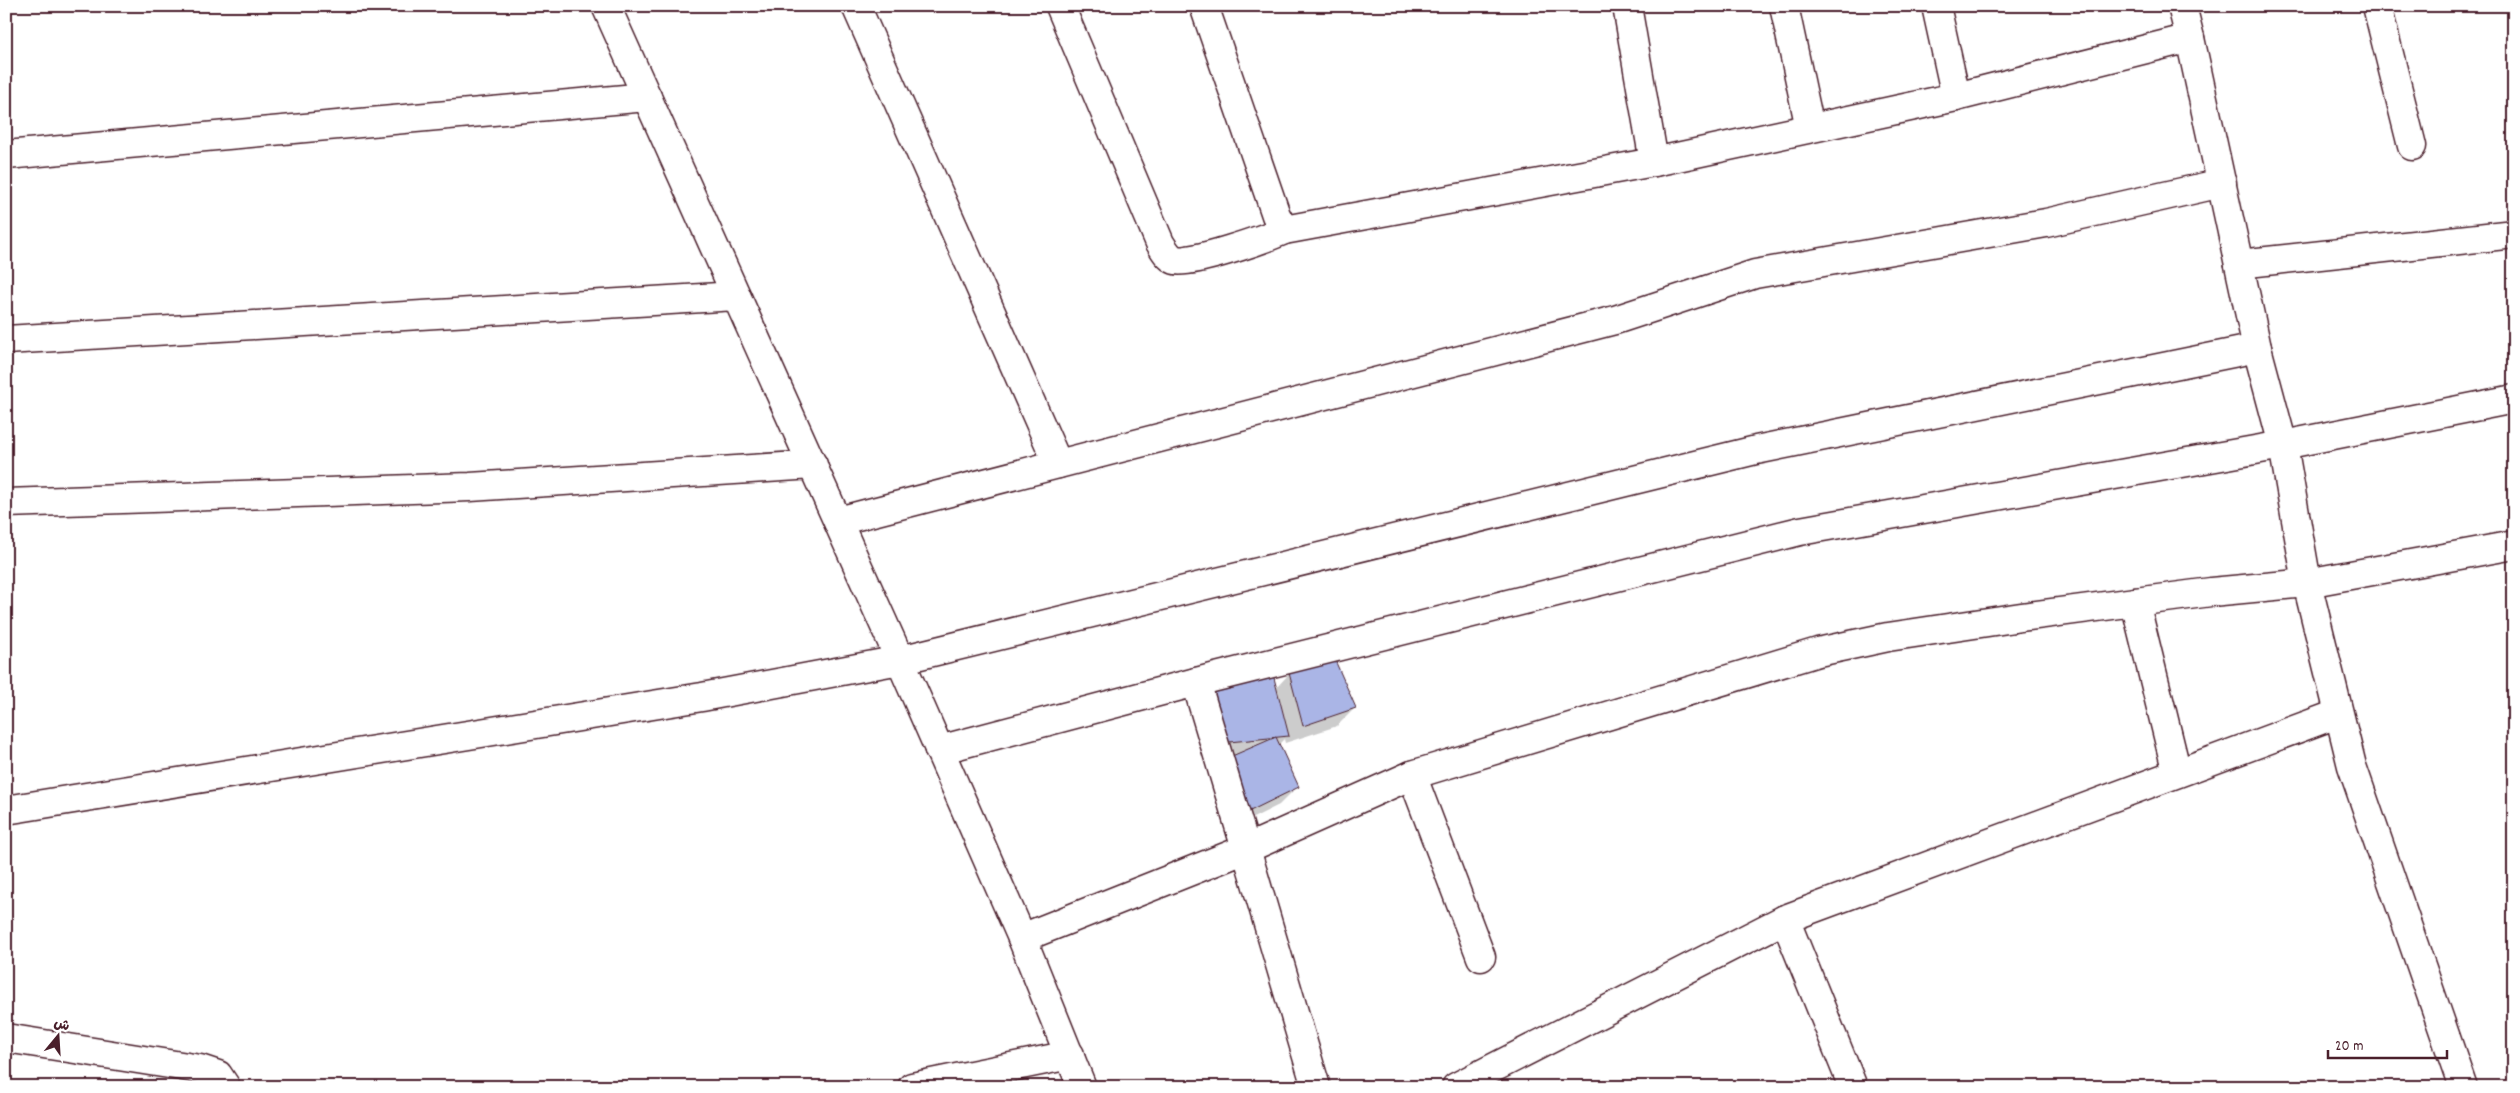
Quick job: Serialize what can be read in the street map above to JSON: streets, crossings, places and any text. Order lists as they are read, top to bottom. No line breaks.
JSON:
{"scale_bar":"20 m","north":"top"}
